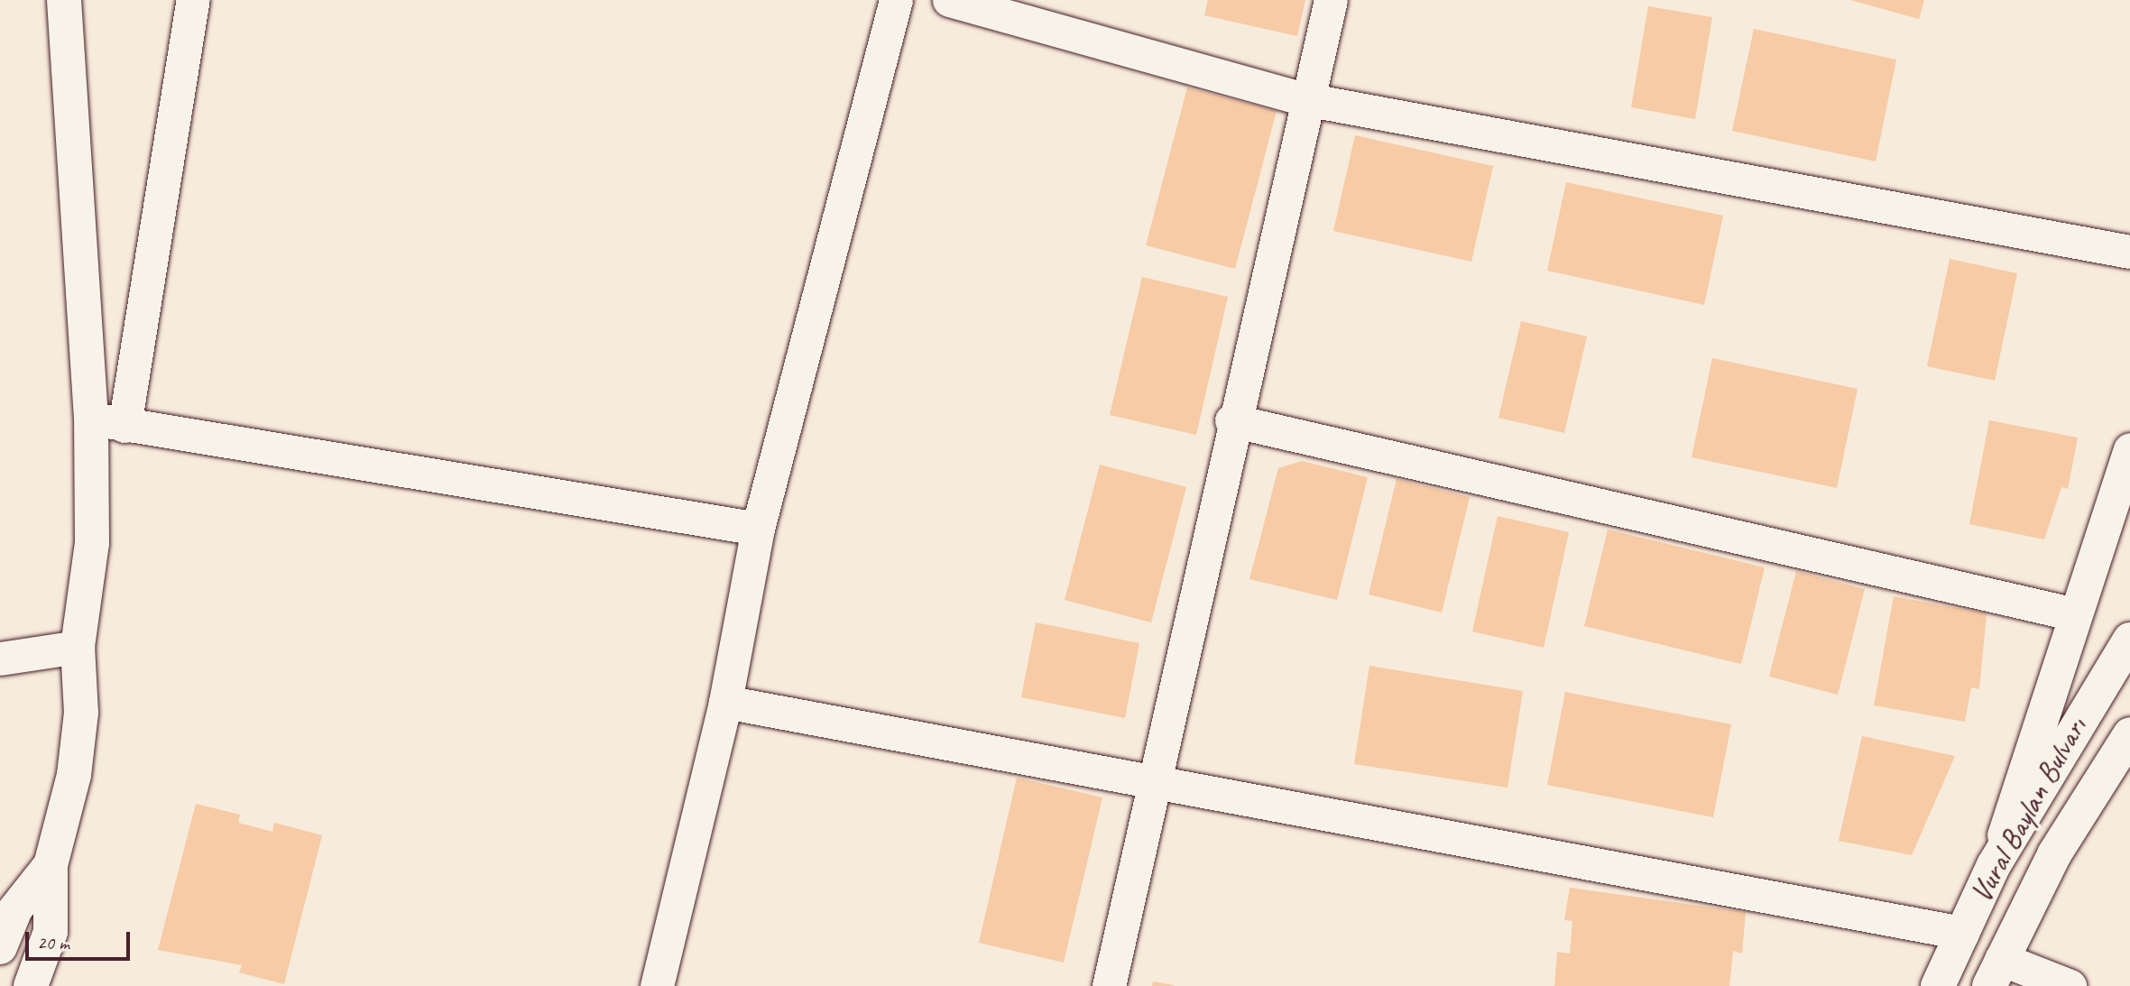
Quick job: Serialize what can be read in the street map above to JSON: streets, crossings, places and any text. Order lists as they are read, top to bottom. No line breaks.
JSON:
{"streets":{"street":["Vural Baylan Bulvarı"]},"scale_bar":"20 m"}
